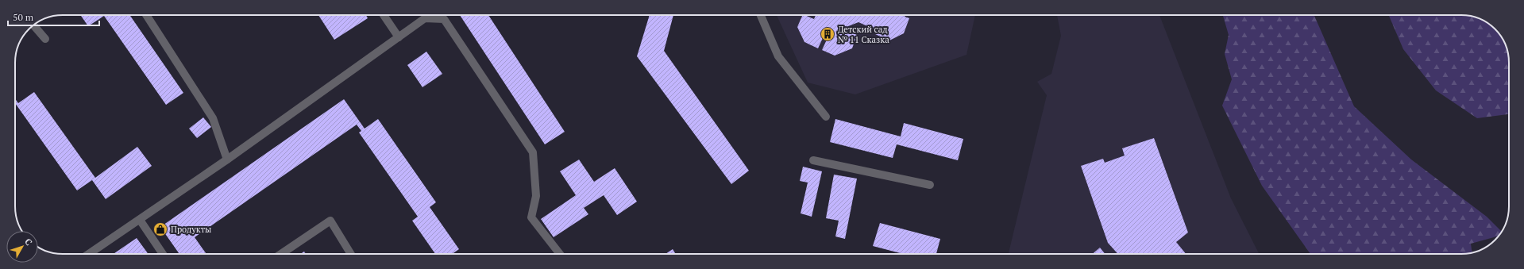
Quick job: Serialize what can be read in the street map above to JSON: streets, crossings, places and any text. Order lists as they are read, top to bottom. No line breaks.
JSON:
{"places":{"building":["Детский сад № 11 Сказка"],"shop":["Продукты"]},"scale_bar":"50 m","north":"top right"}
